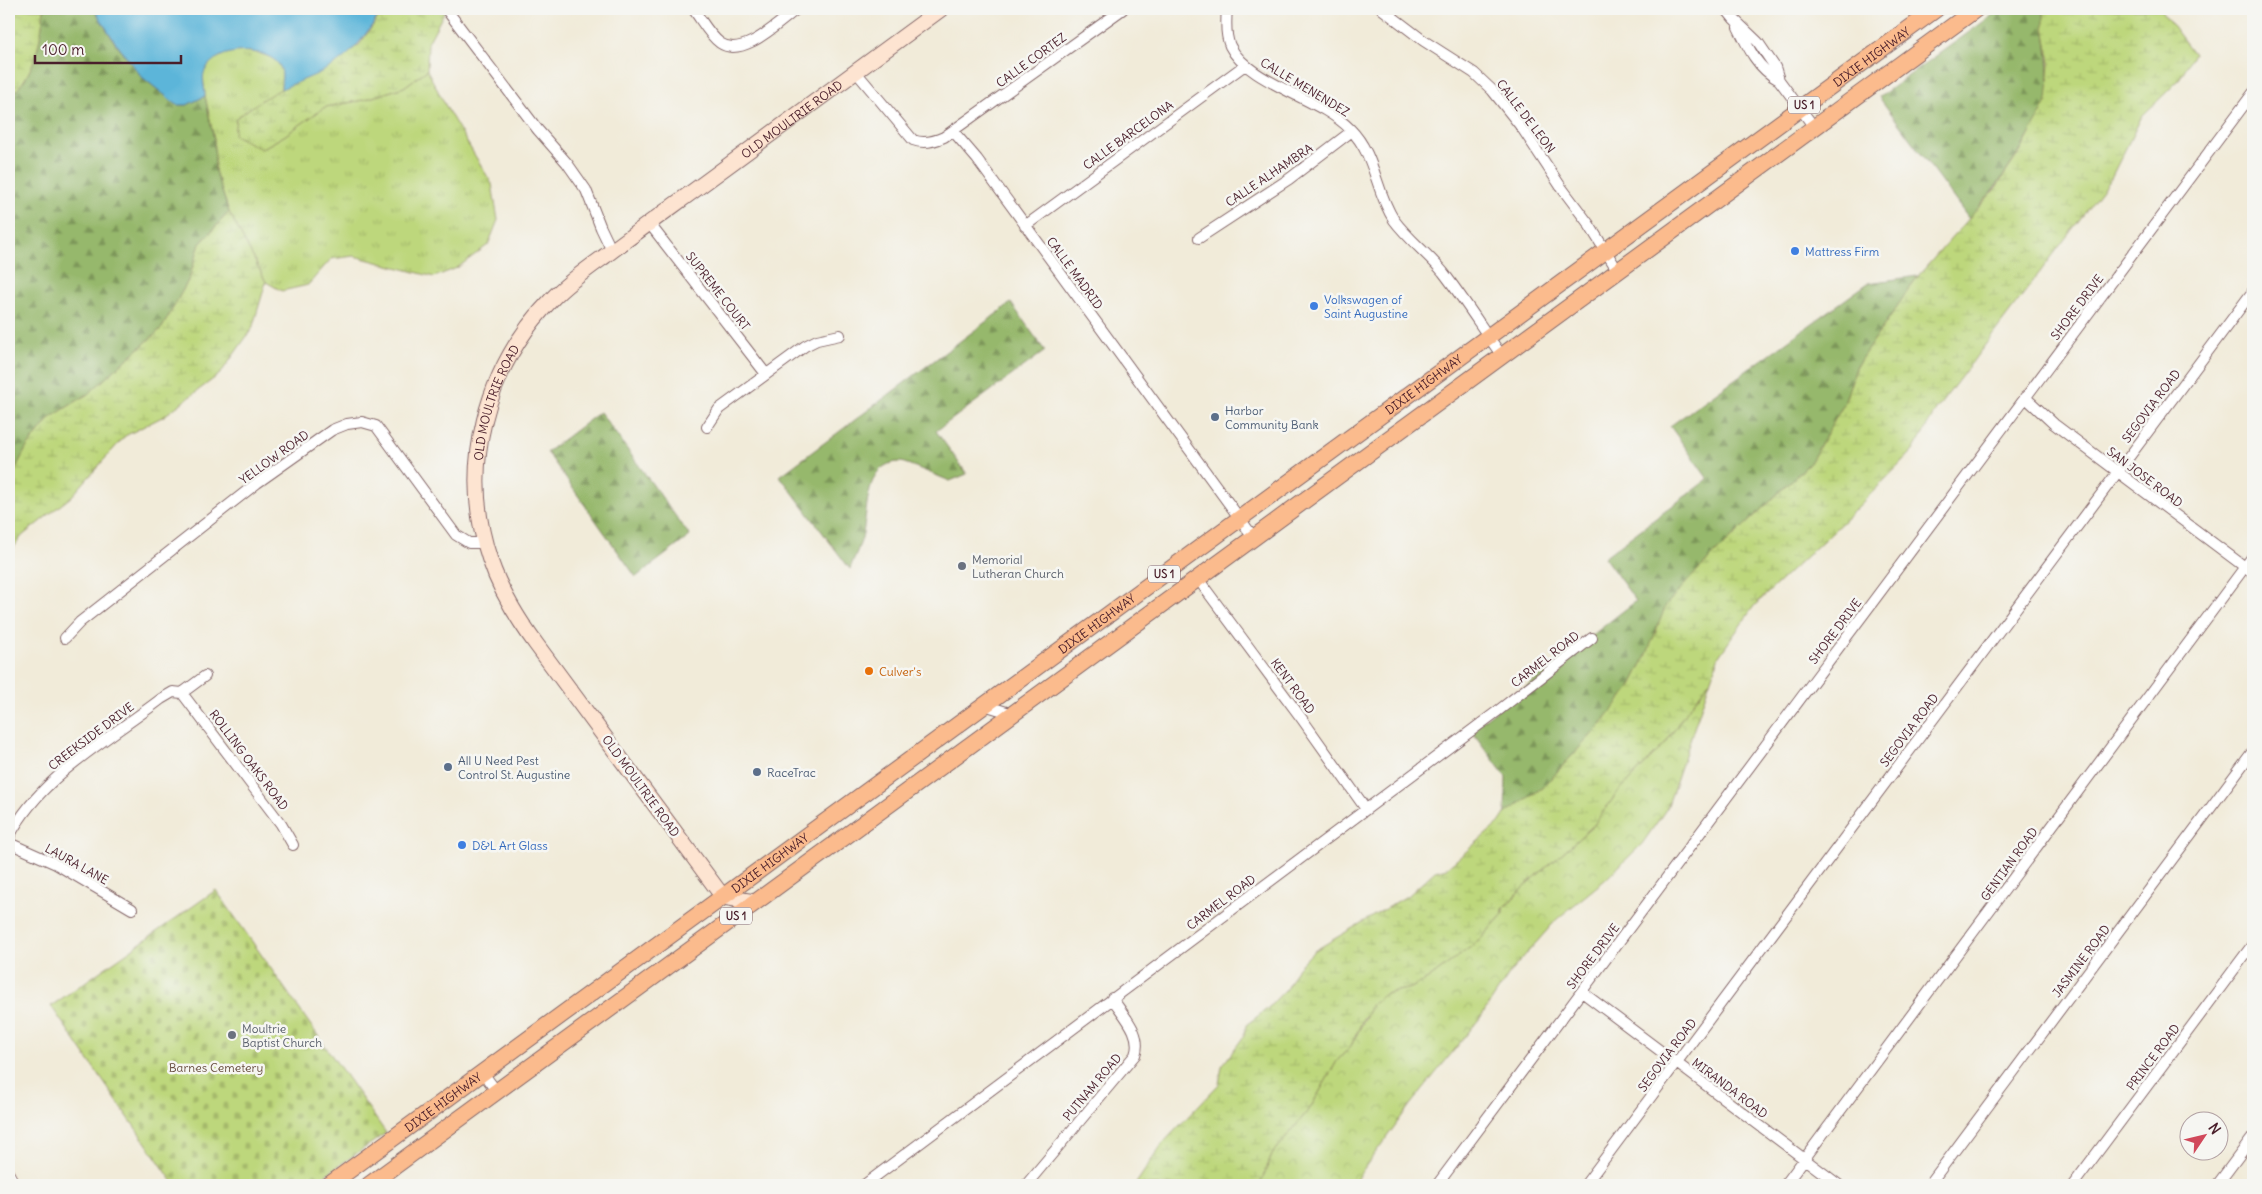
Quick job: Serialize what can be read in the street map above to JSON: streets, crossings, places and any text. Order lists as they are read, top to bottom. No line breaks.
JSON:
{"streets":{"main road":["DIXIE HIGHWAY","US 1","OLD MOULTRIE ROAD"],"street":["CALLE CORTEZ","CALLE MENENDEZ","CALLE DE LEON","CALLE BARCELONA","CALLE ALHAMBRA","CALLE MADRID","SUPREME COURT","SHORE DRIVE","SEGOVIA ROAD","YELLOW ROAD","SAN JOSE ROAD","CARMEL ROAD","KENT ROAD","CREEKSIDE DRIVE","ROLLING OAKS ROAD","LAURA LANE","GENTIAN ROAD","JASMINE ROAD","PRINCE ROAD","PUTNAM ROAD","MIRANDA ROAD"]},"crossings":[["DIXIE HIGHWAY","CALLE MENENDEZ"],["DIXIE HIGHWAY","CALLE DE LEON"],["DIXIE HIGHWAY","OLD MOULTRIE ROAD"],["DIXIE HIGHWAY","CALLE MADRID"],["CALLE CORTEZ","CALLE MADRID"],["CALLE MENENDEZ","US 1"],["CALLE MENENDEZ","CALLE BARCELONA"],["CALLE MENENDEZ","CALLE ALHAMBRA"],["US 1","CALLE DE LEON"],["US 1","CALLE MADRID"],["US 1","KENT ROAD"],["OLD MOULTRIE ROAD","SUPREME COURT"],["OLD MOULTRIE ROAD","YELLOW ROAD"],["CALLE BARCELONA","CALLE MADRID"],["SHORE DRIVE","SAN JOSE ROAD"],["SHORE DRIVE","MIRANDA ROAD"],["SEGOVIA ROAD","SAN JOSE ROAD"],["SEGOVIA ROAD","MIRANDA ROAD"],["SAN JOSE ROAD","GENTIAN ROAD"],["CARMEL ROAD","KENT ROAD"],["CARMEL ROAD","PUTNAM ROAD"],["CREEKSIDE DRIVE","ROLLING OAKS ROAD"],["GENTIAN ROAD","MIRANDA ROAD"]],"parks":["Barnes Cemetery"],"places":["Mattress Firm","Volkswagen of Saint Augustine","Harbor Community Bank","Memorial Lutheran Church","Culver's","All U Need Pest Control St. Augustine","RaceTrac","D&L Art Glass","Moultrie Baptist Church"],"scale_bar":"100 m","north":"top right"}
